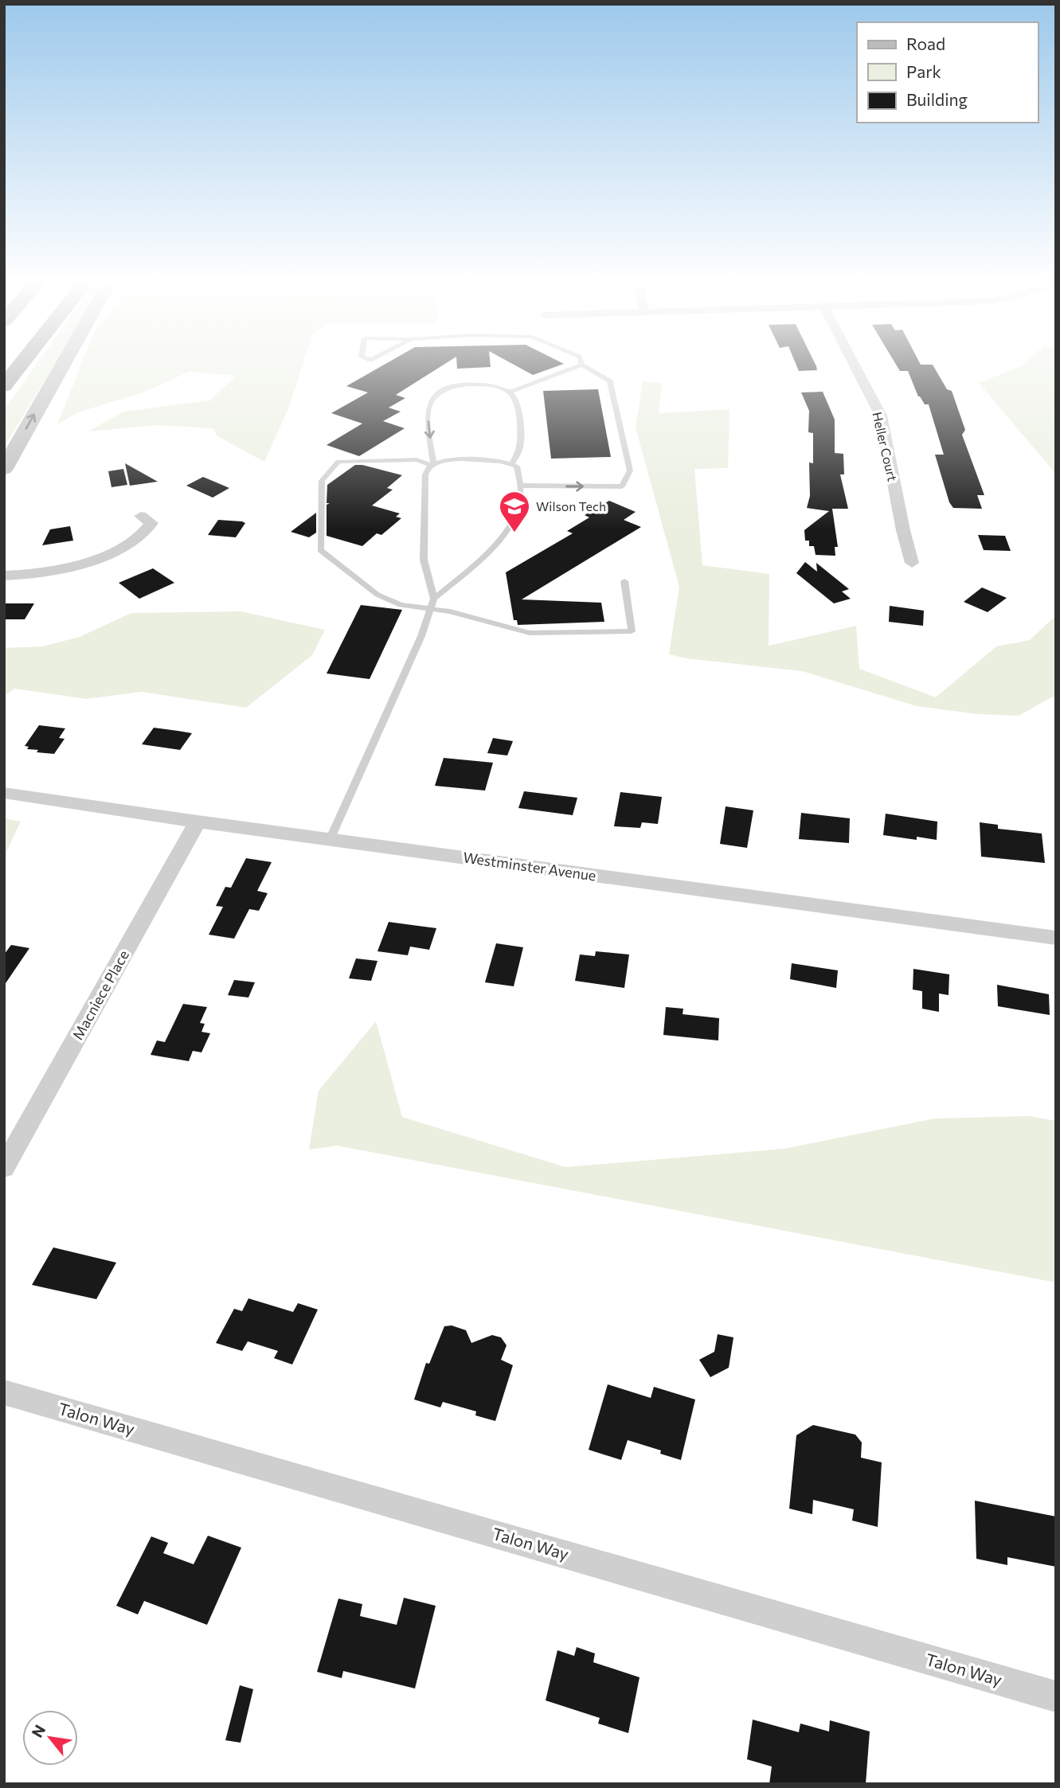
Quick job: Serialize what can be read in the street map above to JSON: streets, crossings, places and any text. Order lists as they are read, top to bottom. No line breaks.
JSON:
{"streets":{"street":["Heller Court","Westminster Avenue","Macniece Place","Talon Way"]},"crossings":[["Westminster Avenue","Macniece Place"]],"places":{"school or university":["Wilson Tech"]},"legend":["Road","Park","Building"],"north":"top left"}
